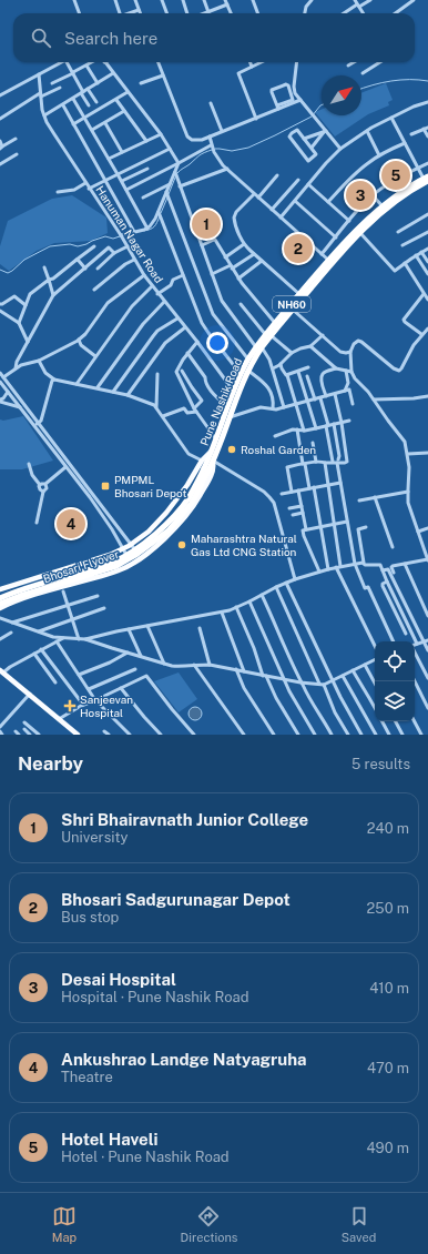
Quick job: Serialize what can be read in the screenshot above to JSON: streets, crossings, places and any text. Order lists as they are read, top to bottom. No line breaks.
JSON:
{"streets":{"highway":["NH60","Pune Nashik Road","Bhosari Flyover"],"street":["Hanuman Nagar Road"]},"crossings":[["Hanuman Nagar Road","Pune Nashik Road"],["Pune Nashik Road","Bhosari Flyover"]],"places":{"other":["Roshal Garden","Maharashtra Natural Gas Ltd CNG Station"],"transit":["PMPML Bhosari Depot"],"health":["Sanjeevan Hospital"]},"north":"top right","page":{"search":"Search here","pins":["5","3","1","2","4"],"heading":["Nearby","5 results"],"list":[{"mark":"1","name":"Shri Bhairavnath Junior College","note":"University","value":"240 m"},{"mark":"2","name":"Bhosari Sadgurunagar Depot","note":"Bus stop","value":"250 m"},{"mark":"3","name":"Desai Hospital","note":"Hospital · Pune Nashik Road","value":"410 m"},{"mark":"4","name":"Ankushrao Landge Natyagruha","note":"Theatre","value":"470 m"},{"mark":"5","name":"Hotel Haveli","note":"Hotel · Pune Nashik Road","value":"490 m"}],"nav":["Map","Directions","Saved"]}}
